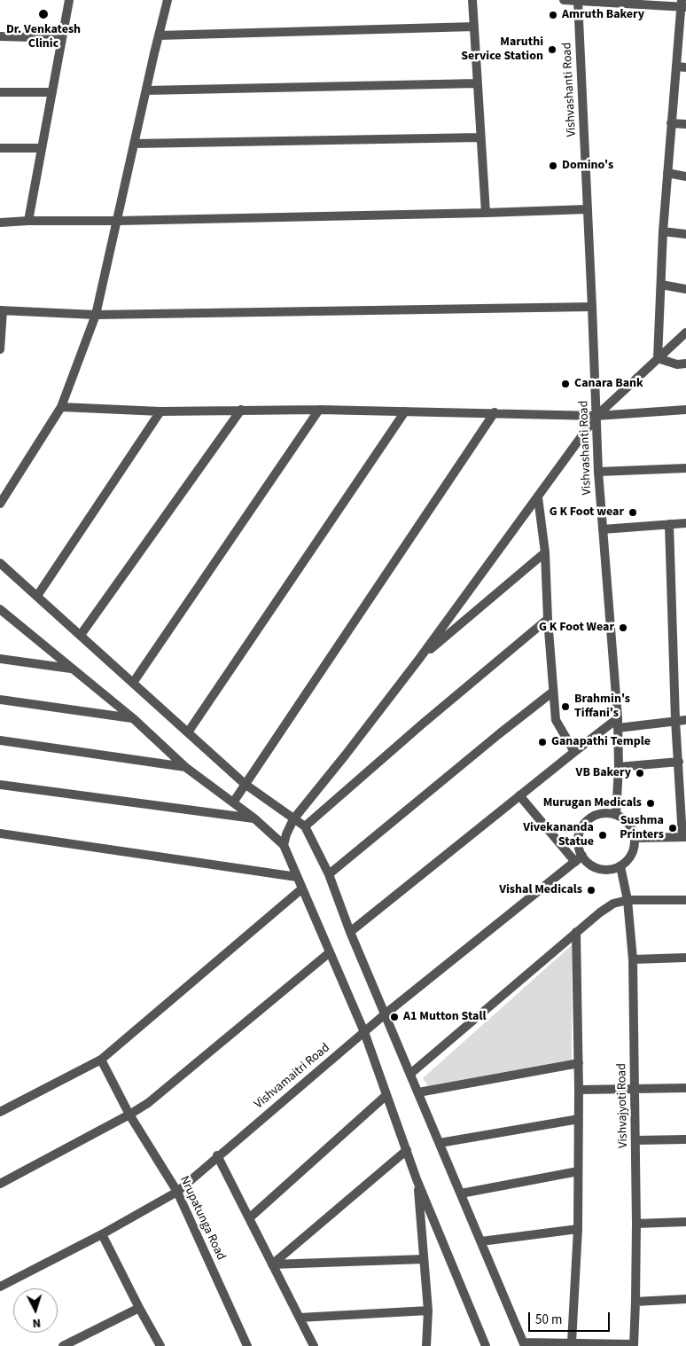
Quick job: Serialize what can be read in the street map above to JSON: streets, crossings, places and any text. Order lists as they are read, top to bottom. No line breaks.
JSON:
{"streets":{"street":["Vishvashanti Road","Vishvamaitri Road","Vishvajyoti Road","Nrupatunga Road"]},"crossings":[["Vishvashanti Road","Vishvamaitri Road"],["Vishvashanti Road","Vishvajyoti Road"],["Vishvamaitri Road","Vishvajyoti Road"],["Vishvamaitri Road","Nrupatunga Road"]],"places":["Dr. Venkatesh Clinic","Amruth Bakery","Maruthi Service Station","Domino's","Canara Bank","G K Foot wear","G K Foot Wear","Brahmin's Tiffani's","Ganapathi Temple","VB Bakery","Murugan Medicals","Sushma Printers","Vivekananda Statue","Vishal Medicals","A1 Mutton Stall"],"scale_bar":"50 m","north":"bottom"}
